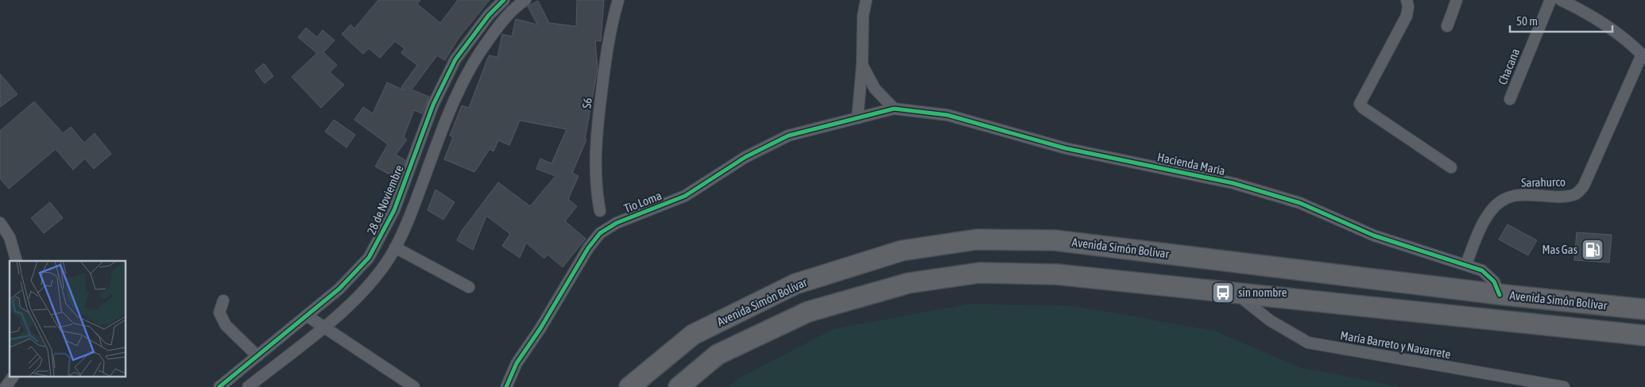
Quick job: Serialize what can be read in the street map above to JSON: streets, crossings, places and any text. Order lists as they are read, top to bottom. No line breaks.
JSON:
{"streets":{"highway":["Avenida Simón Bolívar"],"street":["Chacana","S6","Hacienda Maria","Sarahurco","28 de Noviembre","Tio Loma","María Barreto y Navarrete"]},"crossings":[["Hacienda Maria","Sarahurco"],["Hacienda Maria","Tio Loma"],["Hacienda Maria","Avenida Simón Bolívar"]],"places":{"fuel station":["Mas Gas"],"bus stop":["sin nombre"]},"scale_bar":"50 m"}
